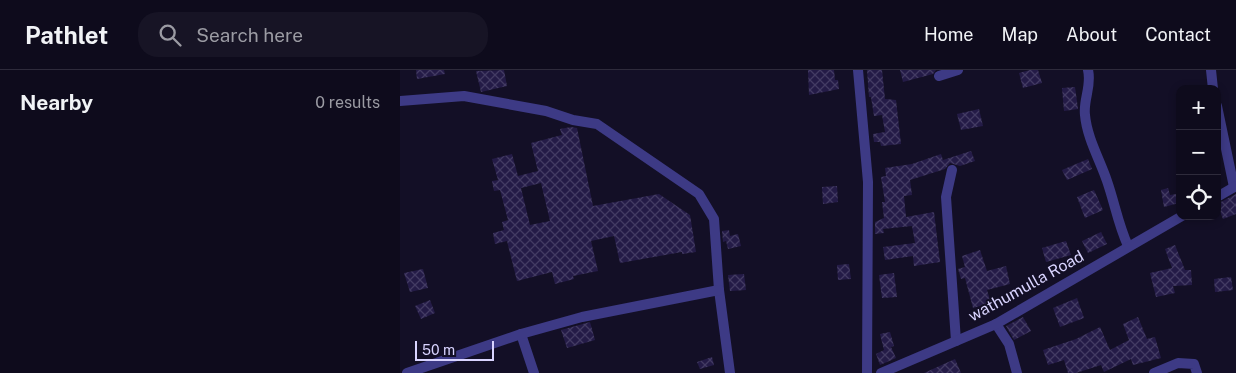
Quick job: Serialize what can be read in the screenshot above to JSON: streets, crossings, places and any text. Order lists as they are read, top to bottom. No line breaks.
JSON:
{"streets":{"street":["wathumulla Road"]},"scale_bar":"50 m","page":{"header":"Pathlet","search":"Search here","nav":["Home","Map","About","Contact"],"heading":["Nearby","0 results"],"map_buttons":["+","−"],"scale":"50 m"}}
